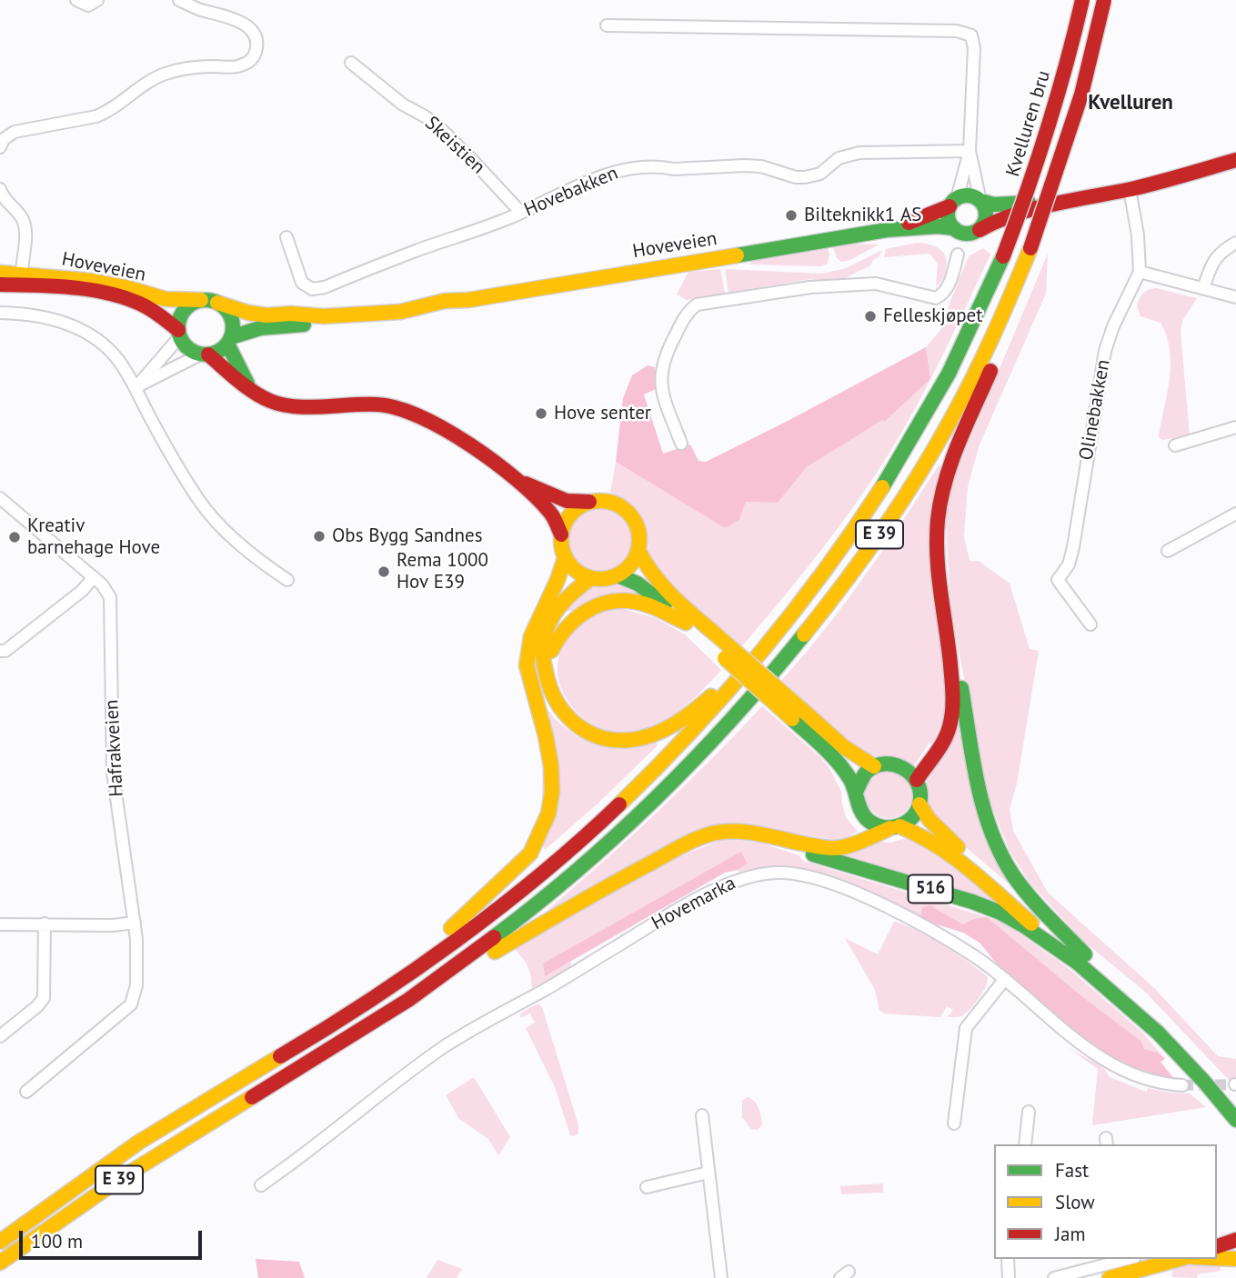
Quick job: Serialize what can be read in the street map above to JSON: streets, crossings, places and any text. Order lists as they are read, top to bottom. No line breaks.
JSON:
{"streets":{"main road":["Kvelluren bru","Hoveveien","E 39","516"],"street":["Skeistien","Hovebakken","Olinebakken","Hafrakveien","Hovemarka"]},"crossings":[["Kvelluren bru","E 39"],["Skeistien","Hovebakken"],["E 39","516"]],"districts":["Kvelluren"],"places":["Bilteknikk1 AS","Felleskjøpet","Hove senter","Obs Bygg Sandnes","Kreativ barnehage Hove","Rema 1000 Hov E39"],"legend":["Fast","Slow","Jam"],"scale_bar":"100 m"}
